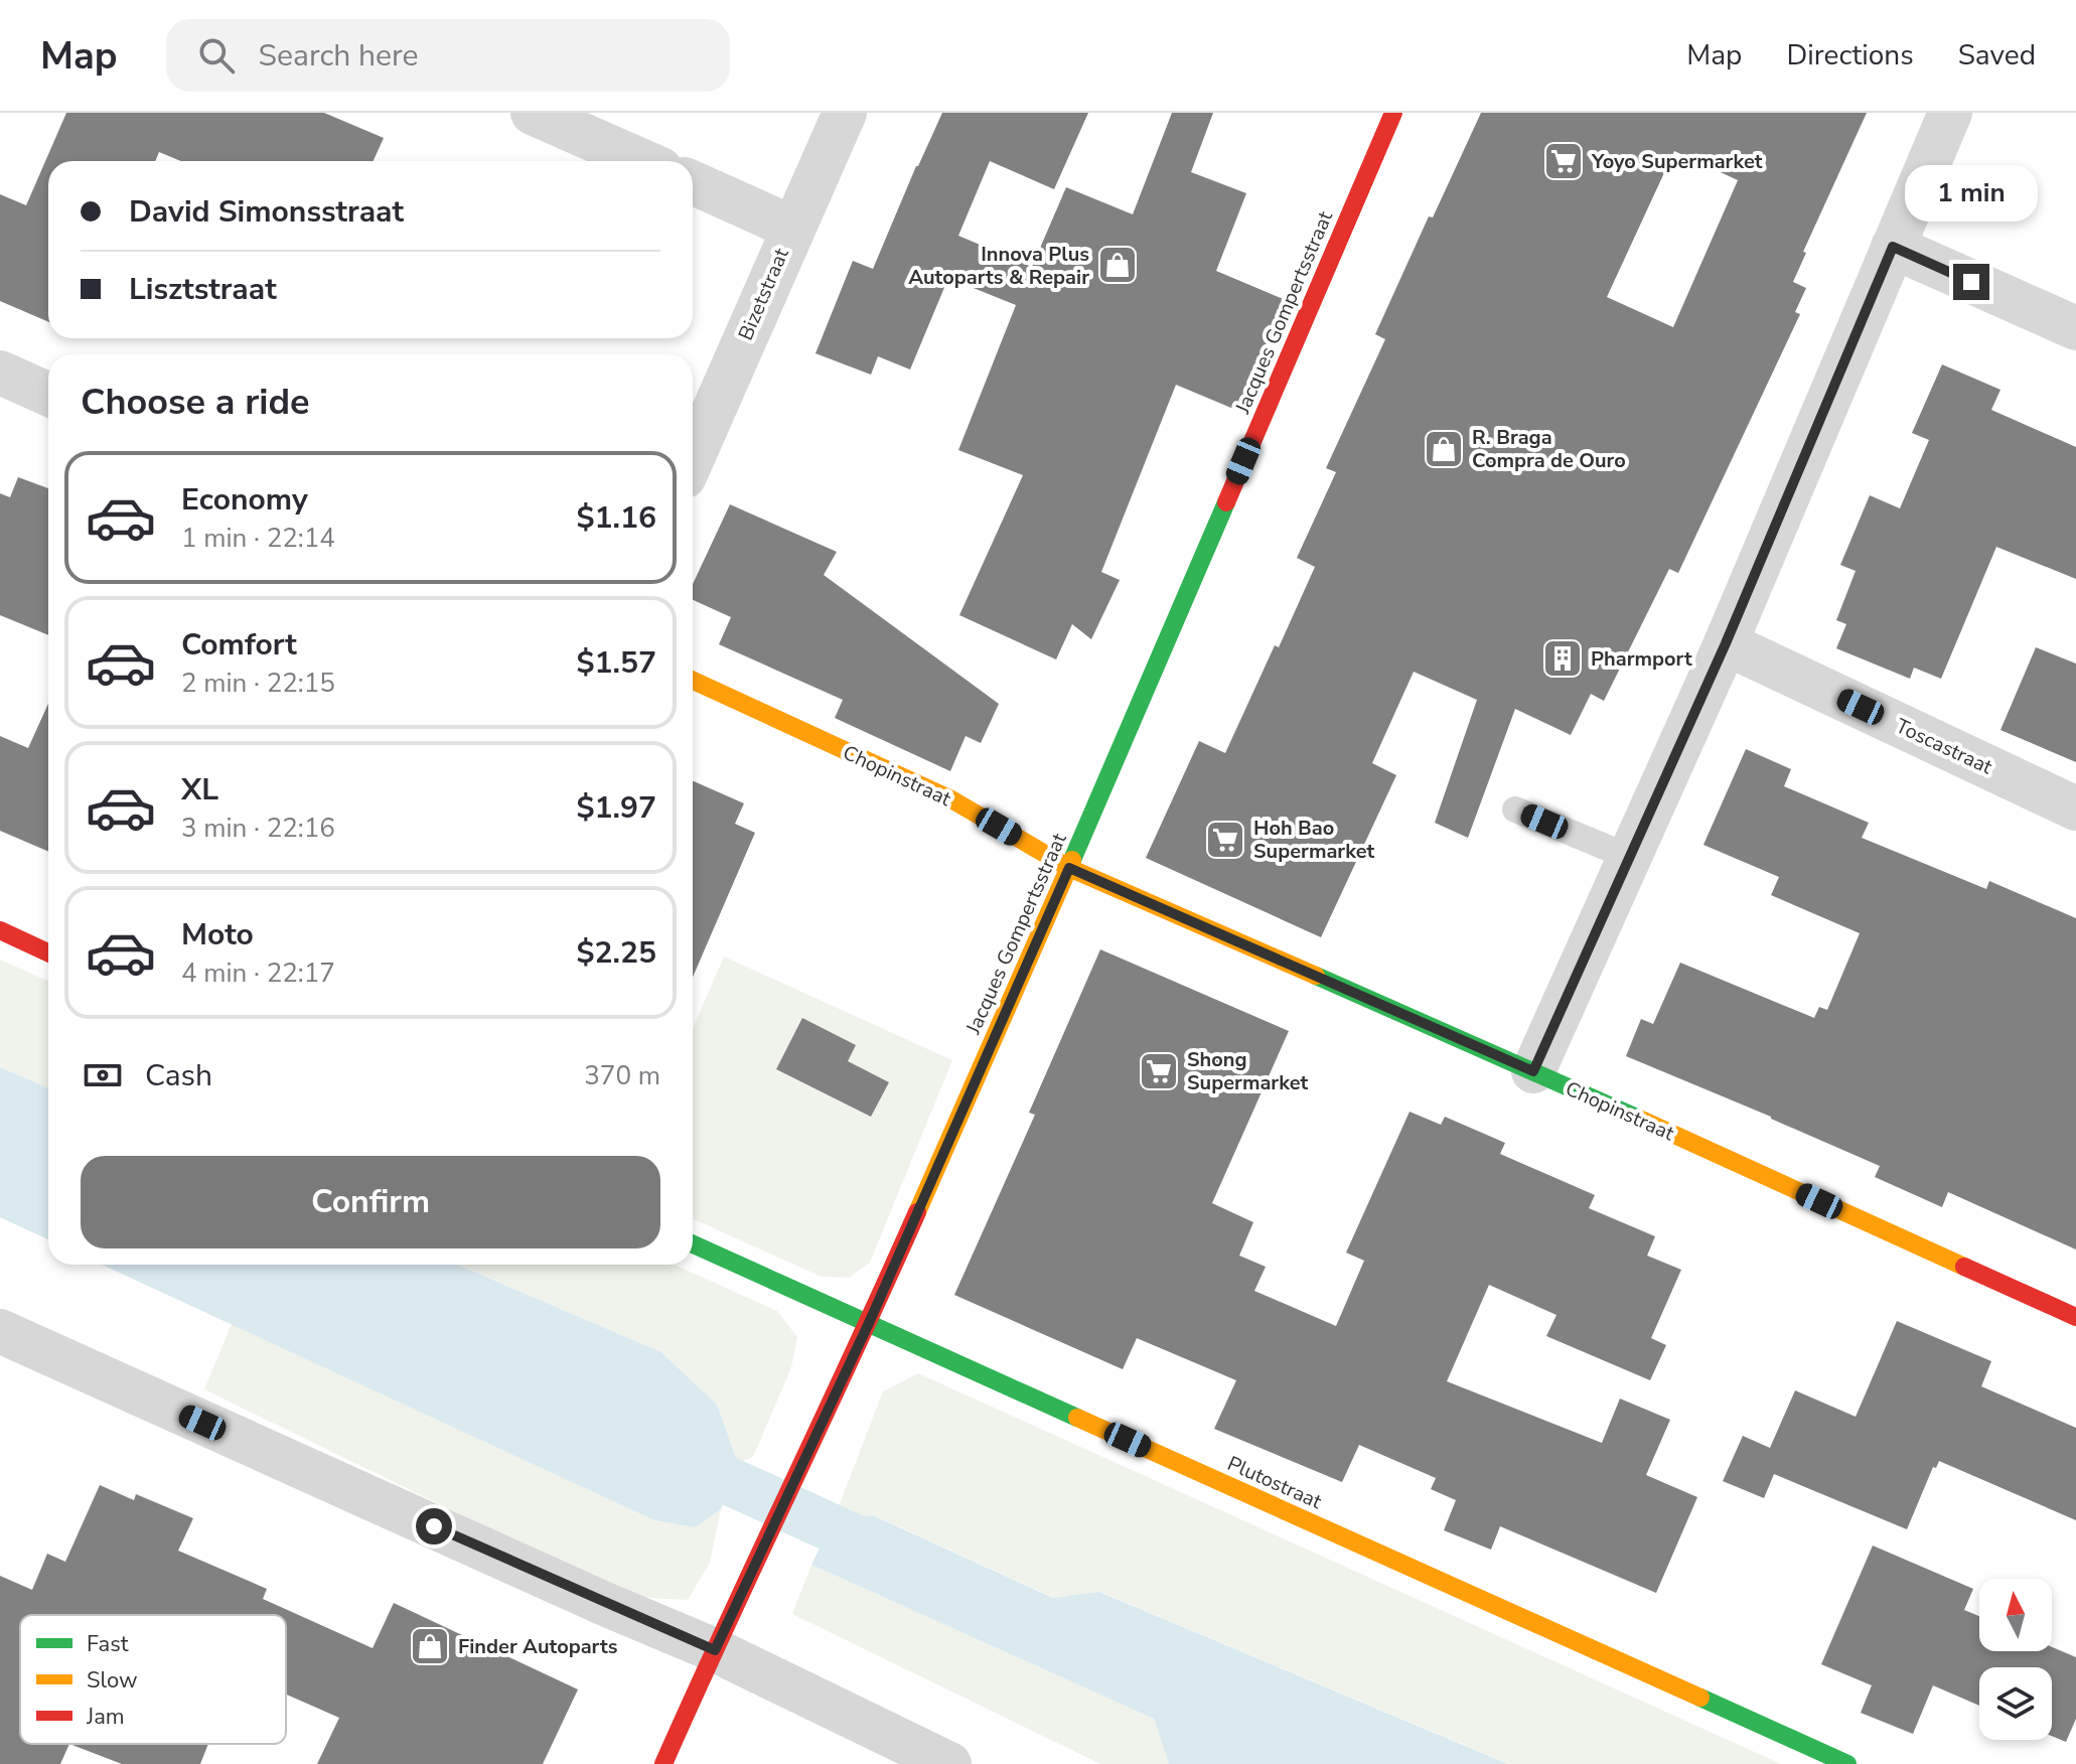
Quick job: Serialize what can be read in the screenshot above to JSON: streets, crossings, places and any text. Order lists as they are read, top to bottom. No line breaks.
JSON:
{"streets":{"street":["Bizetstraat","Jacques Gompertsstraat","Toscastraat","Chopinstraat","Plutostraat"]},"crossings":[["Jacques Gompertsstraat","Chopinstraat"],["Jacques Gompertsstraat","Plutostraat"]],"places":{"supermarket":["Yoyo Supermarket","Hoh Bao Supermarket","Shong Supermarket"],"shop":["Innova Plus Autoparts & Repair","R. Braga Compra de Ouro","Finder Autoparts"],"building":["Pharmport"]},"legend":["Fast","Slow","Jam"],"north":"top","page":{"header":"Map","search":"Search here","nav":["Map","Directions","Saved"],"banner":["David Simonsstraat","Lisztstraat"],"bubble":"1 min","heading":"Choose a ride","list":[{"name":"Economy","note":"1 min · 22:14","value":"$1.16"},{"name":"Comfort","note":"2 min · 22:15","value":"$1.57"},{"name":"XL","note":"3 min · 22:16","value":"$1.97"},{"name":"Moto","note":"4 min · 22:17","value":"$2.25"}],"pay":["Cash","370 m"],"buttons":"Confirm"}}
